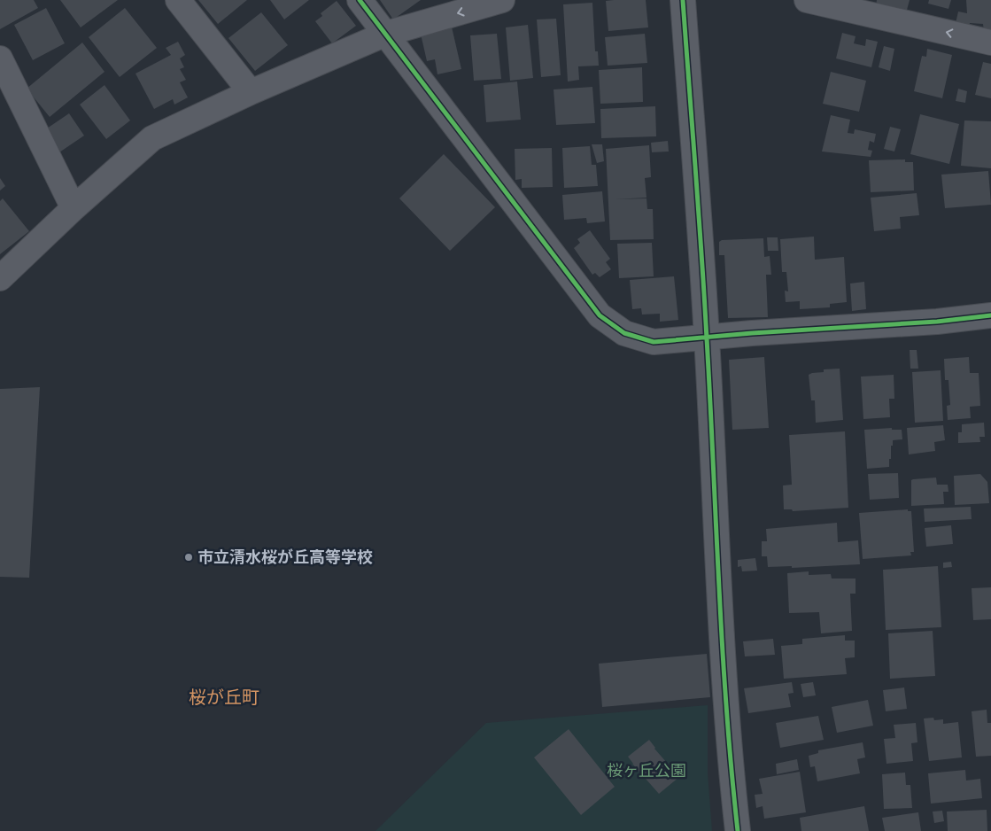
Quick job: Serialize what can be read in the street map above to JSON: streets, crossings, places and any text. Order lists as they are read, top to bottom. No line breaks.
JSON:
{"districts":["桜が丘町"],"parks":["桜ヶ丘公園"],"places":["市立清水桜が丘高等学校"]}
